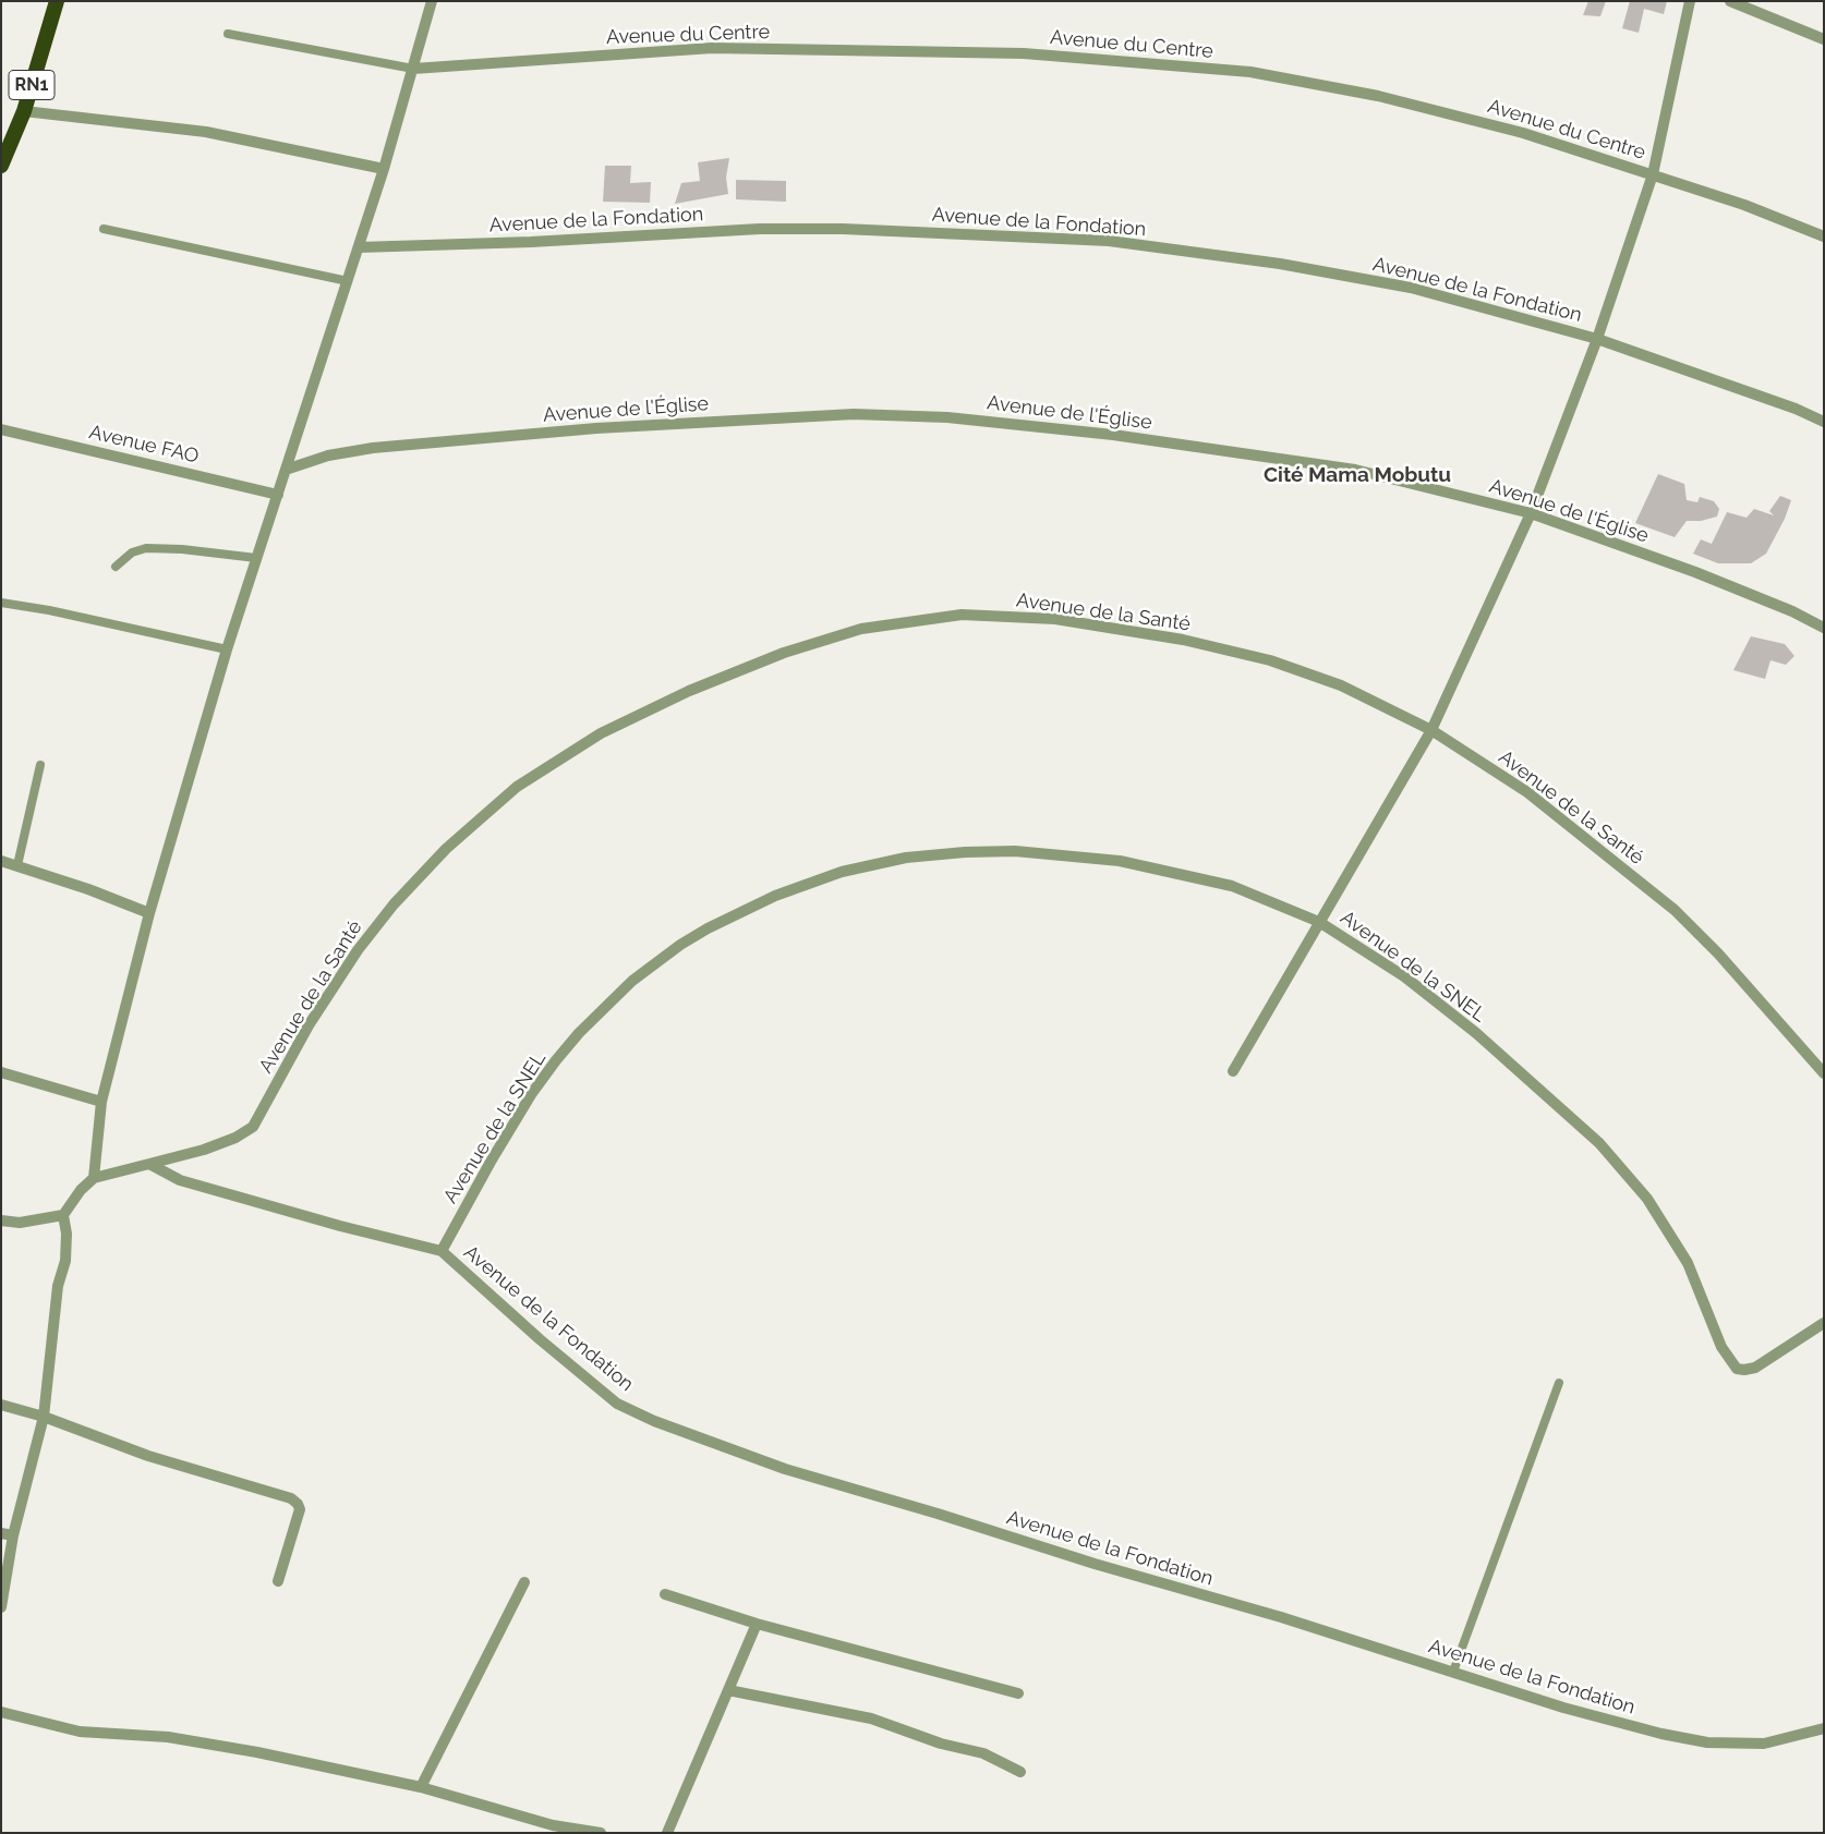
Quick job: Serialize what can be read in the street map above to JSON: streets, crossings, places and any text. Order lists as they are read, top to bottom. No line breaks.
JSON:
{"streets":{"highway":["RN1"],"street":["Avenue du Centre","Avenue de la Fondation","Avenue de l'Église","Avenue FAO","Avenue de la Santé","Avenue de la SNEL"]},"crossings":[["Avenue de la Fondation","Avenue de la SNEL"]],"districts":["Cité Mama Mobutu"]}
